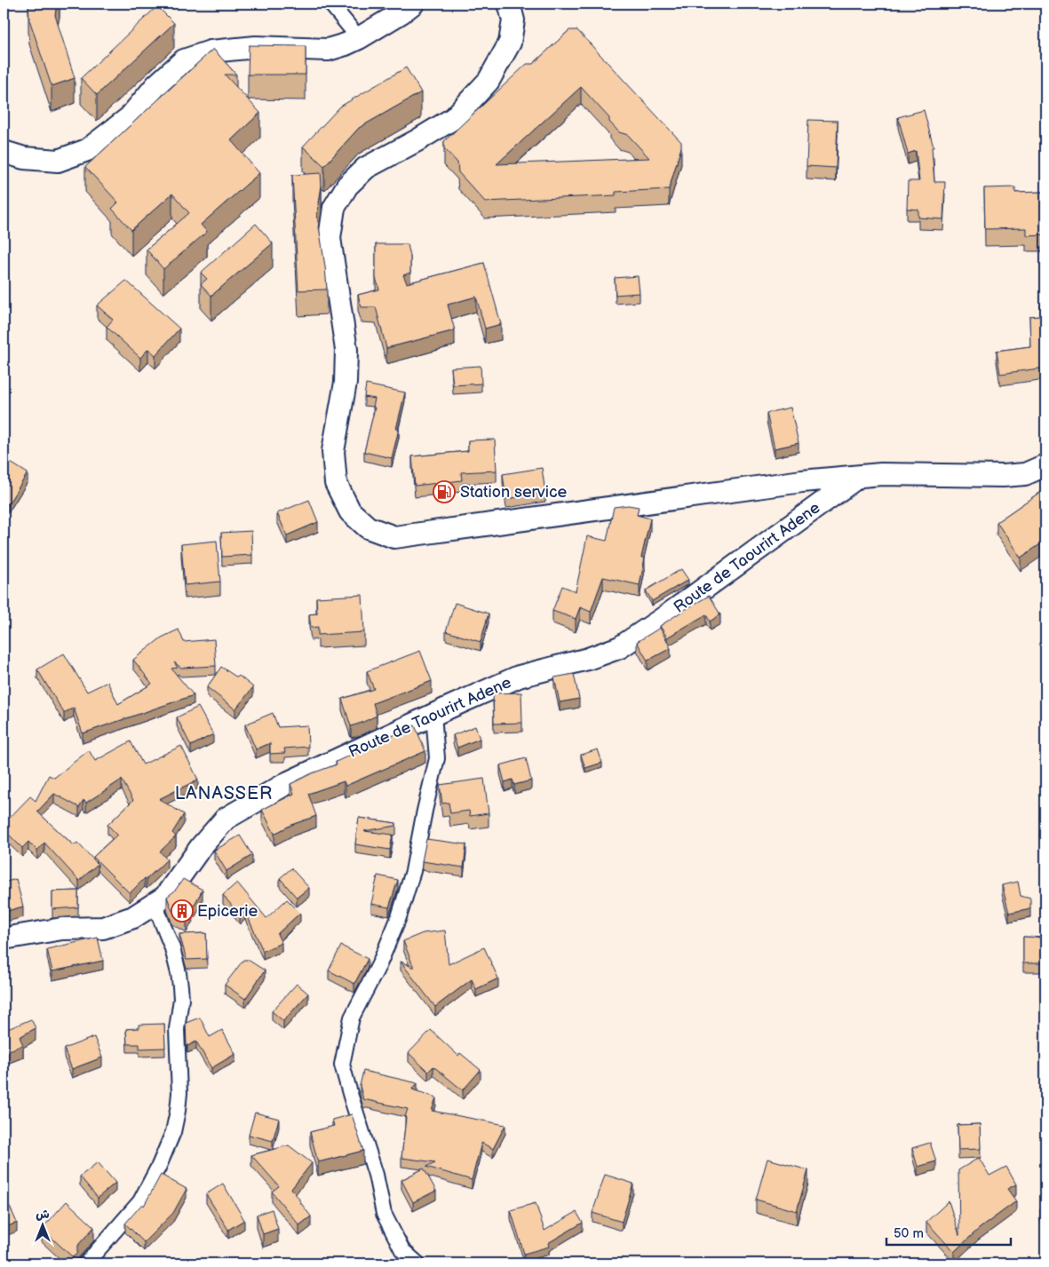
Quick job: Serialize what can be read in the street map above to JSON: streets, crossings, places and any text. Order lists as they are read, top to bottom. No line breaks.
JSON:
{"streets":{"main road":["Route de Taourirt Adene"]},"districts":["LANASSER"],"places":{"fuel station":["Station service"],"building":["Epicerie"]},"scale_bar":"50 m","north":"top"}
